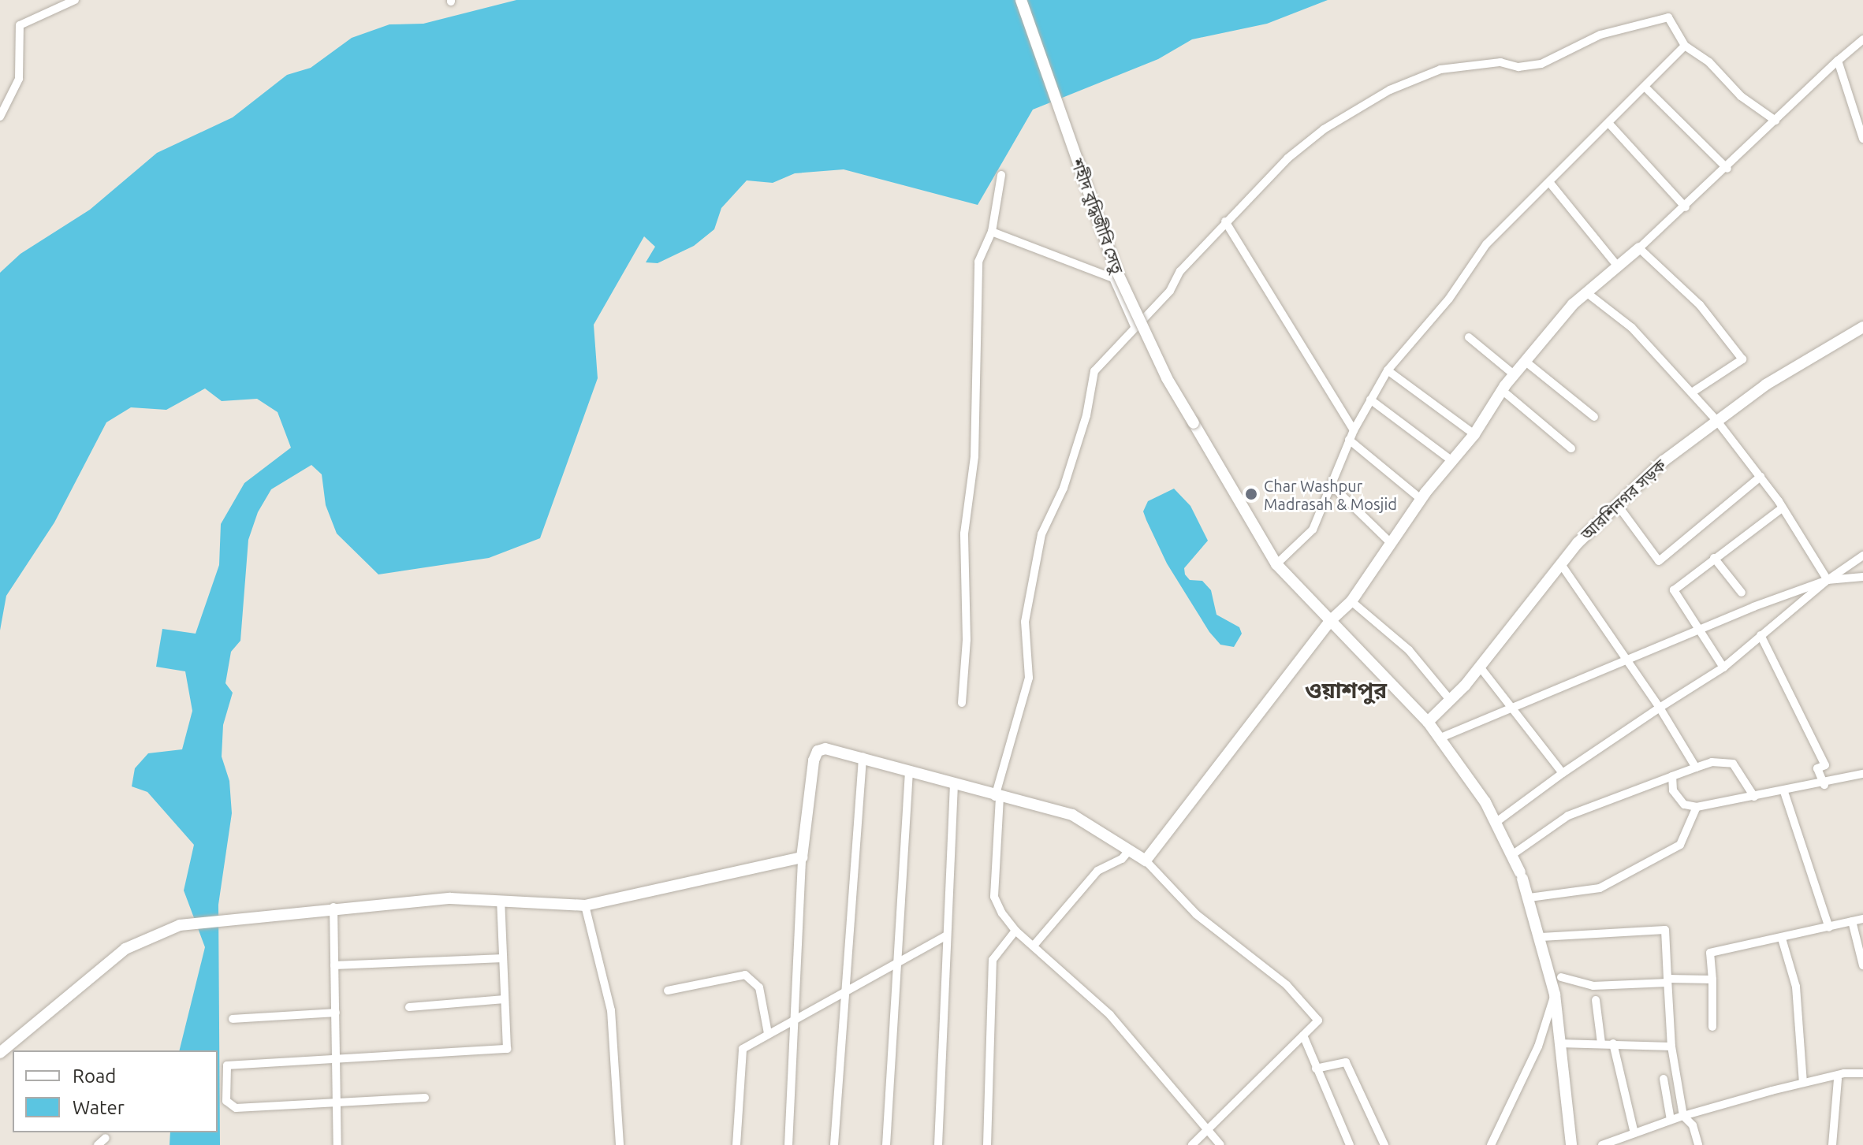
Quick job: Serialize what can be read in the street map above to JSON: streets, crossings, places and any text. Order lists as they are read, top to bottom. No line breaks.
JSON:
{"streets":{"street":["শহীদ বুদ্ধিজীবি সেতু","আরশিনগর সড়ক"]},"crossings":[["শহীদ বুদ্ধিজীবি সেতু","আরশিনগর সড়ক"]],"districts":["ওয়াশপুর"],"places":["Char Washpur Madrasah & Mosjid"],"legend":["Road","Water"]}
